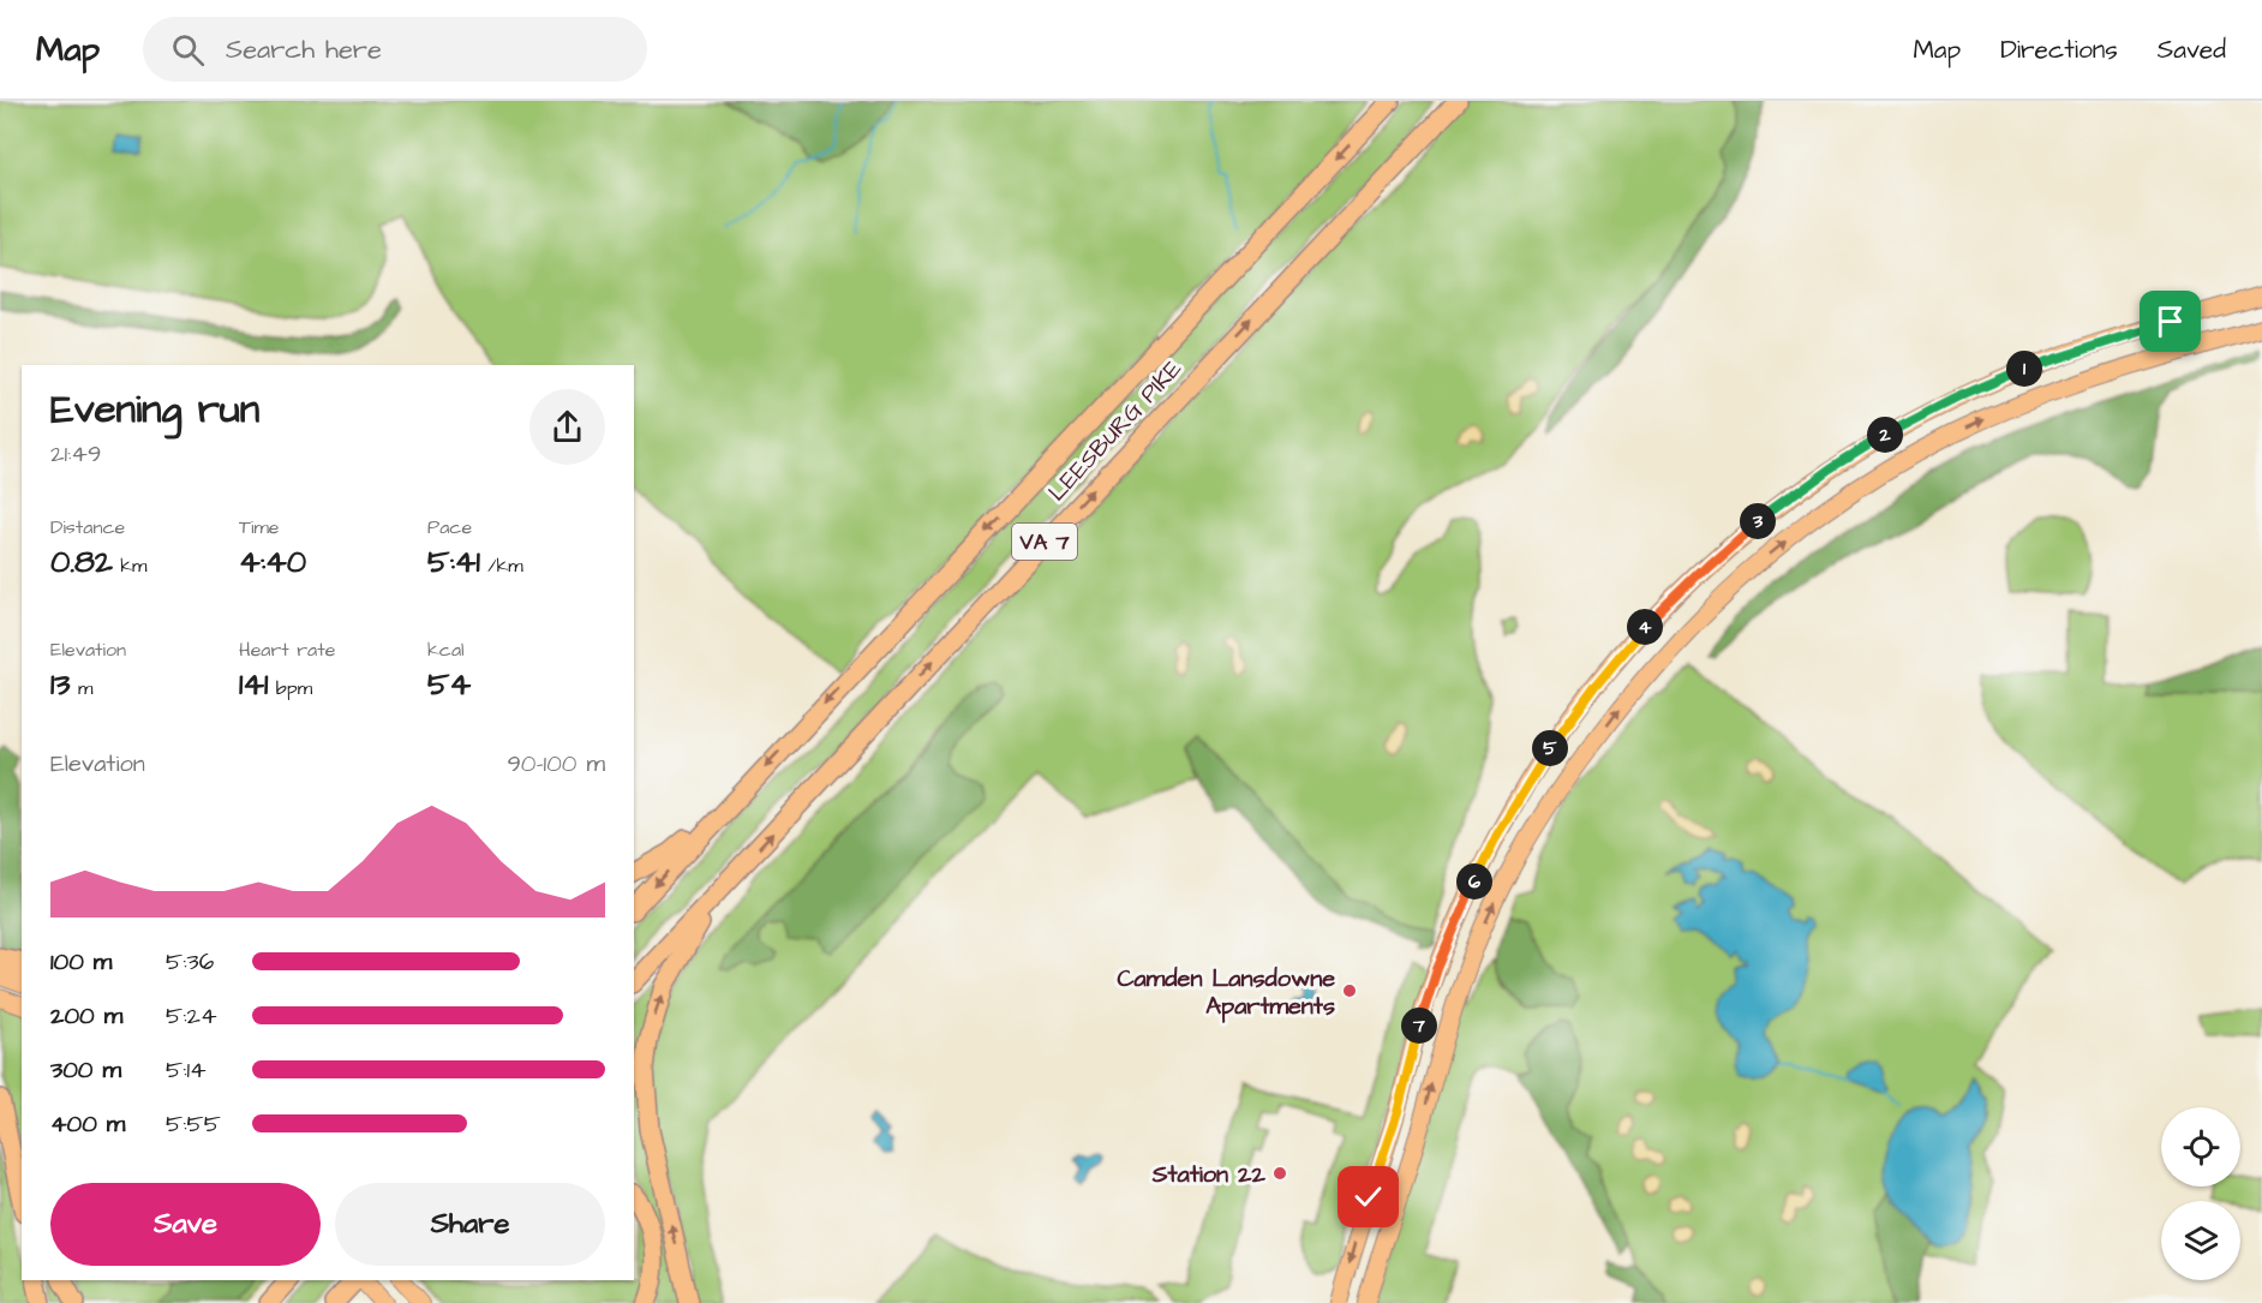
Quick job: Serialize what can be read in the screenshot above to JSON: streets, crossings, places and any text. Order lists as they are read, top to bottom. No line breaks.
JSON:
{"streets":{"highway":["LEESBURG PIKE","VA 7"]},"places":["Camden Lansdowne Apartments","Station 22"],"page":{"header":"Map","search":"Search here","nav":["Map","Directions","Saved"],"pins":["1","2","3","4","5","6","7"],"heading":["Evening run","21:49"],"stats":[["Distance","0.82 km"],["Time","4:40"],["Pace","5:41 /km"],["Elevation","13 m"],["Heart rate","141 bpm"],["kcal","54"]],"chart":["Elevation","90–100 m"],"list":[{"name":"100 m","note":"5:36"},{"name":"200 m","note":"5:24"},{"name":"300 m","note":"5:14"},{"name":"400 m","note":"5:55"}],"buttons":["Save","Share"]}}
